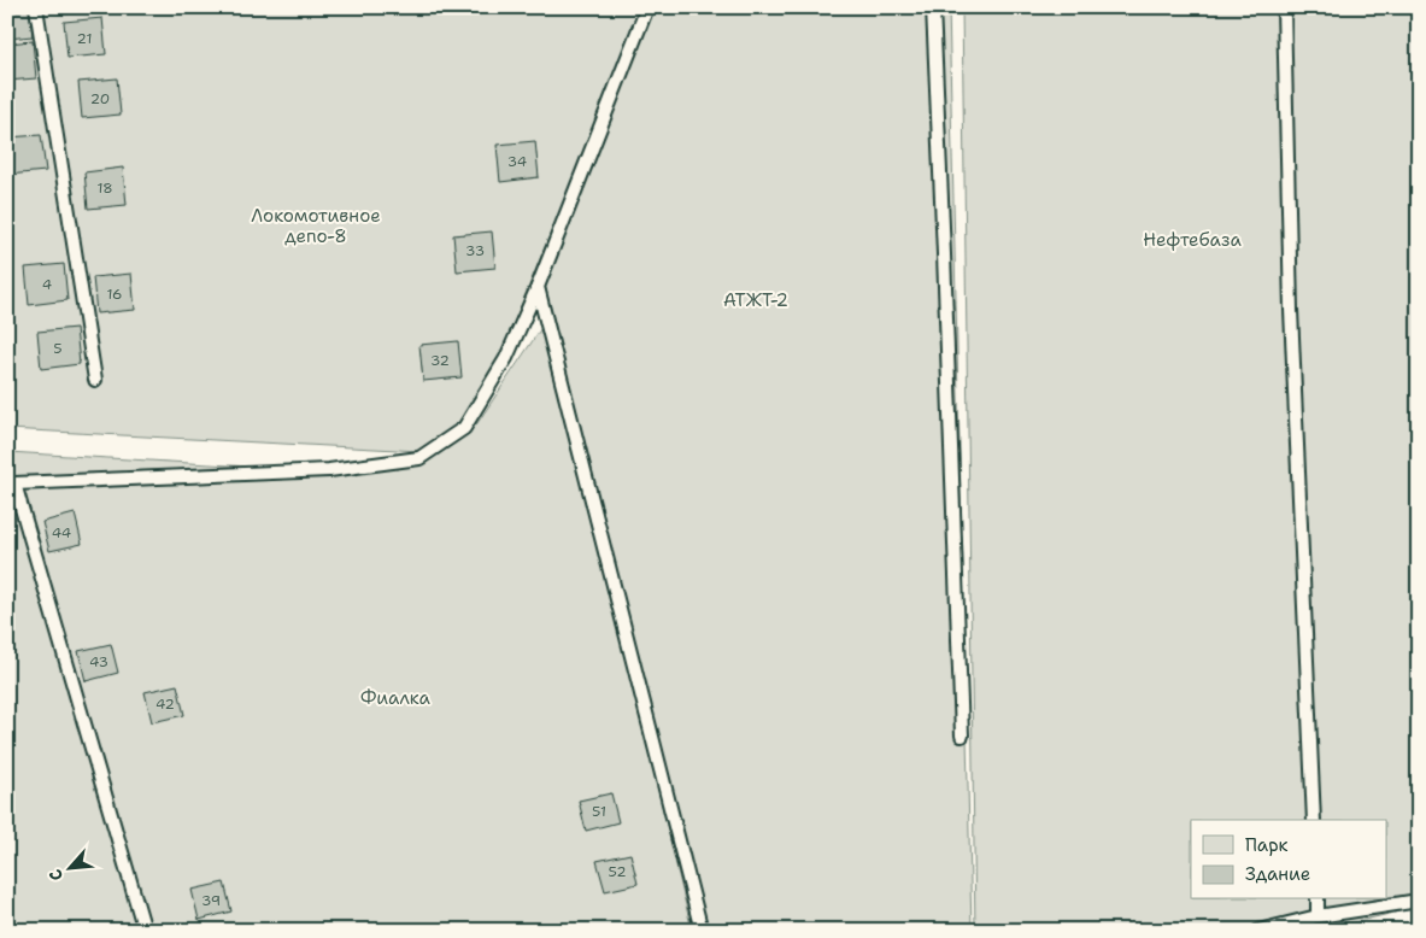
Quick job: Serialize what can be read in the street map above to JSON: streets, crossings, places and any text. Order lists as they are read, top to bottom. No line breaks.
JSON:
{"parks":["Локомотивное депо-8","Нефтебаза","АТЖТ-2","Фиалка"],"house_numbers":["21","20","34","18","33","4","16","5","32","44","43","42","51","52","39"],"legend":["Парк","Здание"],"north":"bottom left"}
